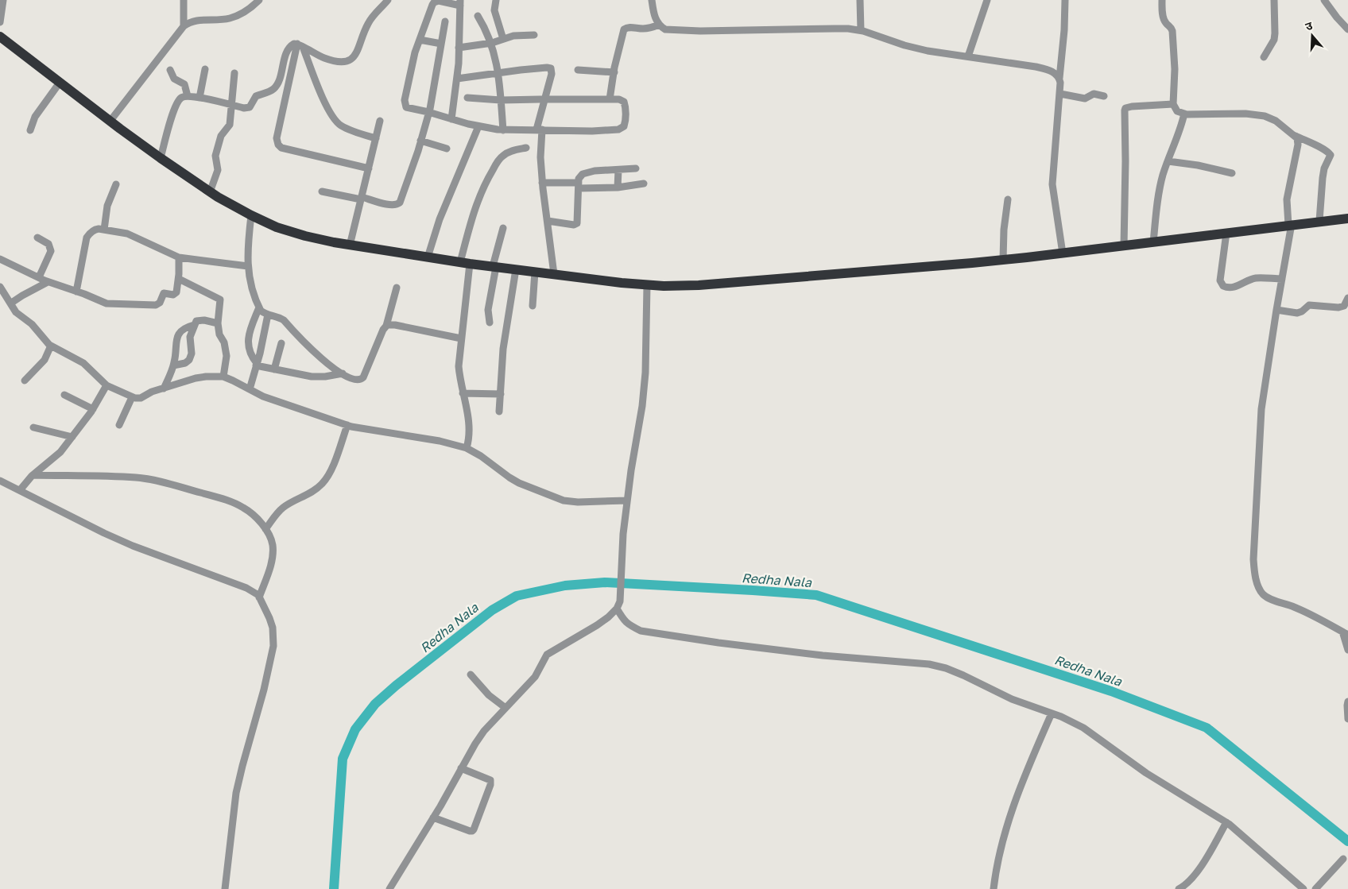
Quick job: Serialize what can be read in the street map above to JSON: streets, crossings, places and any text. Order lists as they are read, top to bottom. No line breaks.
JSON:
{"water":["Redha Nala"],"north":"top"}
